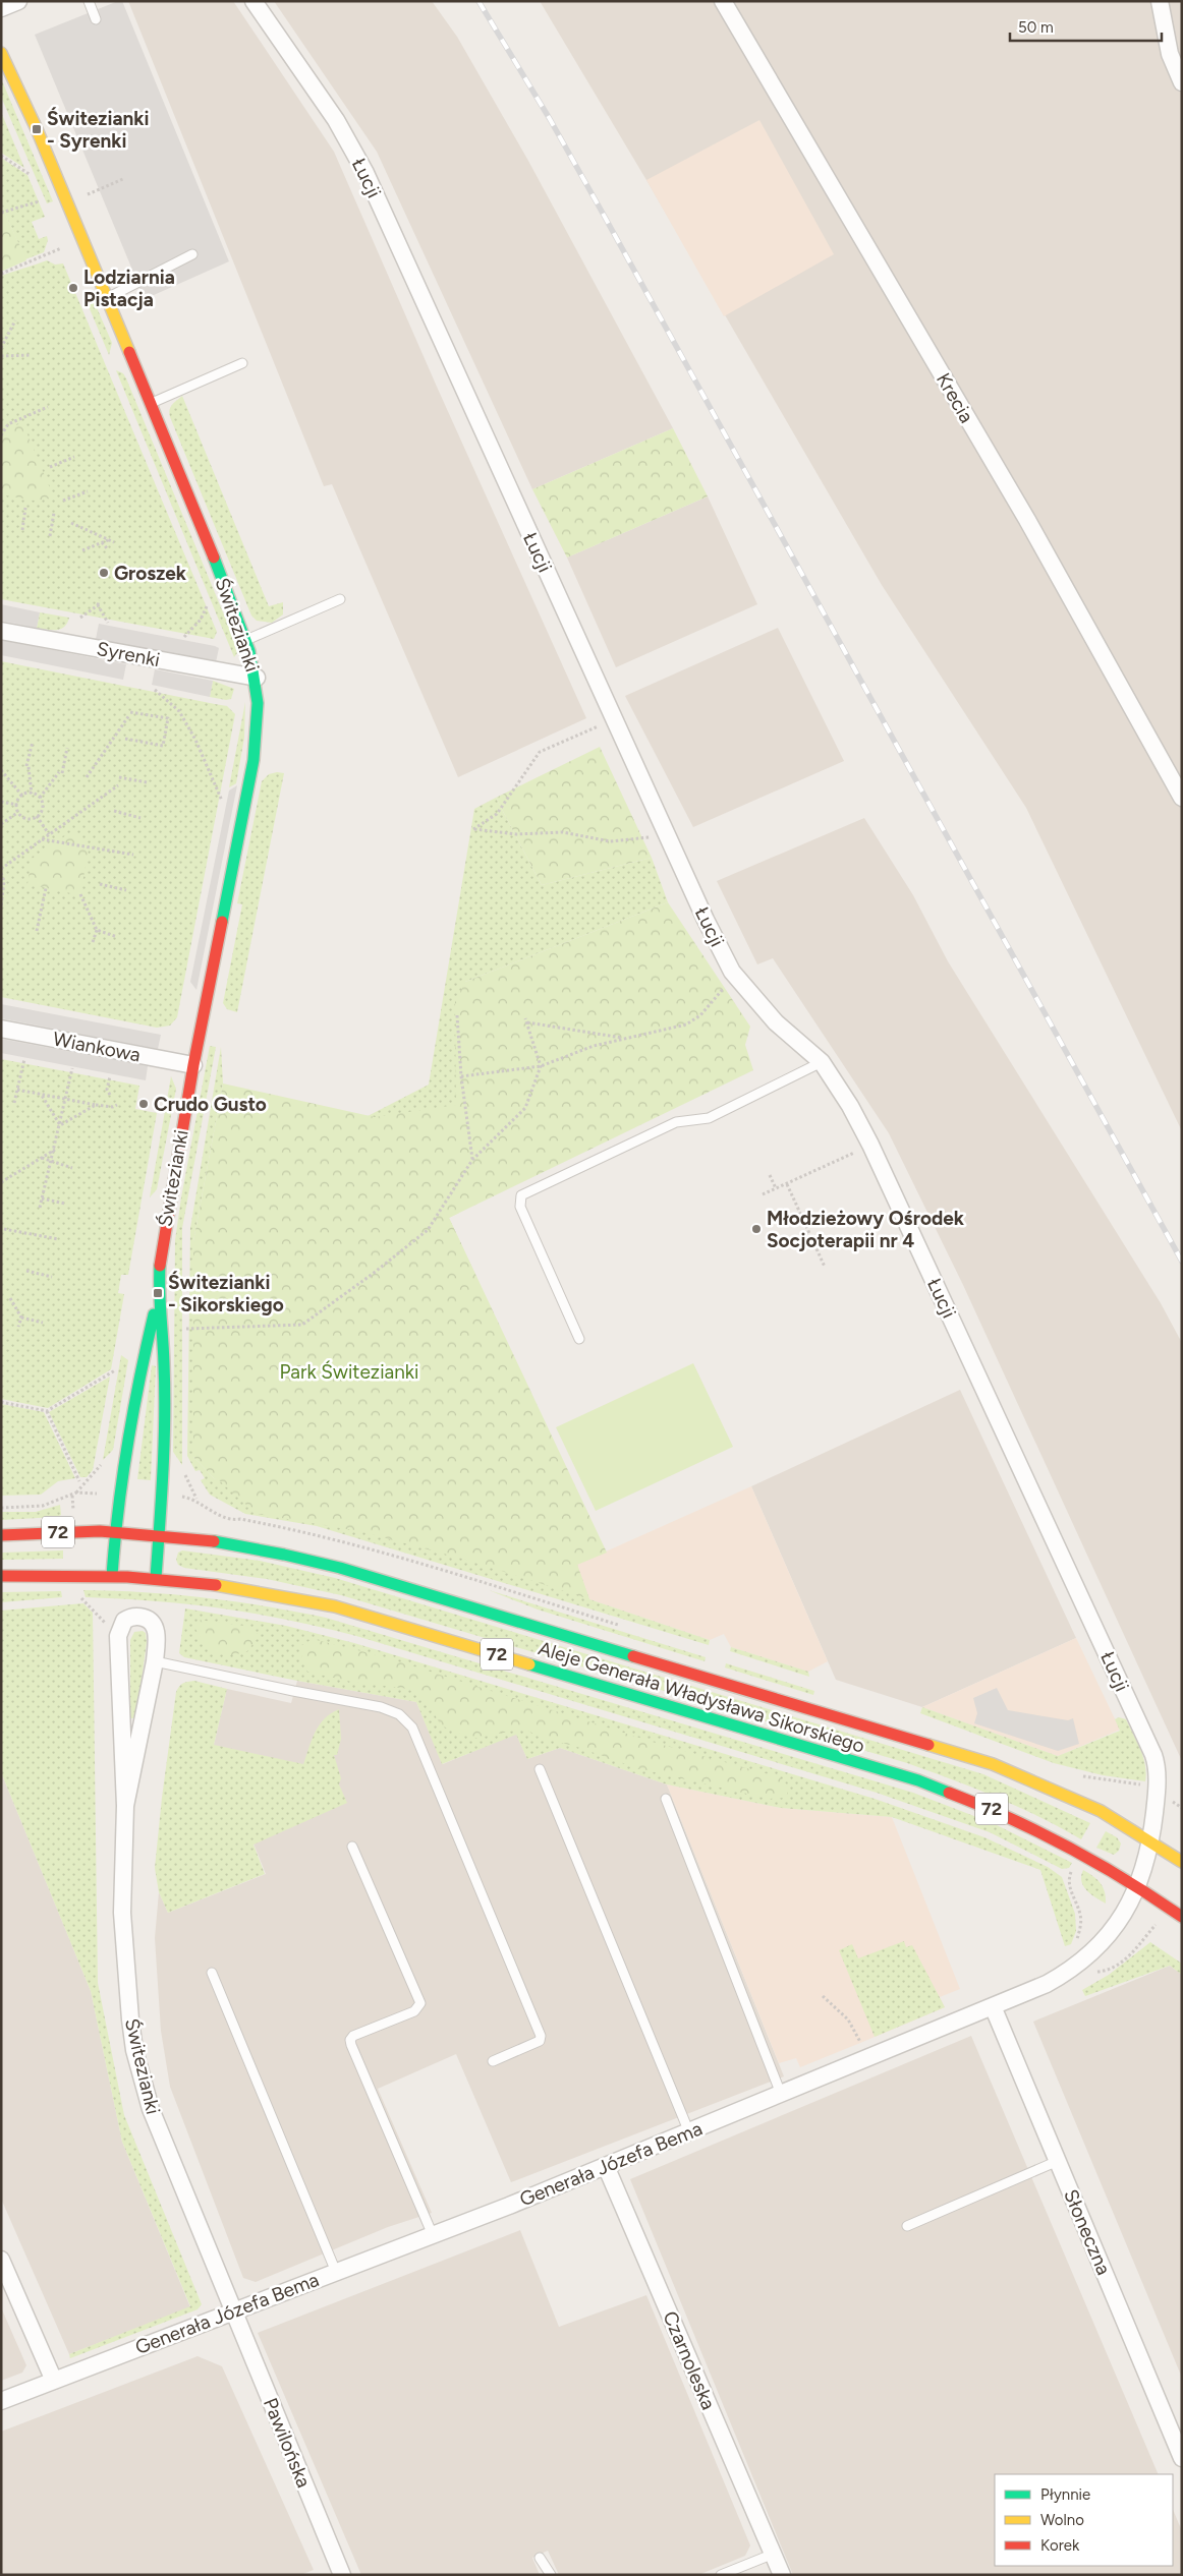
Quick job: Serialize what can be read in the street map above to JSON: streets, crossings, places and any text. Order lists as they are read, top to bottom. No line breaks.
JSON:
{"streets":{"main road":["Świtezianki","72","Aleje Generała Władysława Sikorskiego"],"street":["Łucji","Krecia","Syrenki","Wiankowa","Generała Józefa Bema","Słoneczna","Czarnoleska","Pawilońska"]},"crossings":[["Łucji","Aleje Generała Władysława Sikorskiego"],["Łucji","Generała Józefa Bema"],["Świtezianki","Syrenki"],["Świtezianki","Wiankowa"],["Świtezianki","Aleje Generała Władysława Sikorskiego"],["Świtezianki","Generała Józefa Bema"],["Świtezianki","Pawilońska"],["Aleje Generała Władysława Sikorskiego","Generała Józefa Bema"],["Generała Józefa Bema","Słoneczna"],["Generała Józefa Bema","Czarnoleska"],["Generała Józefa Bema","Pawilońska"]],"parks":["Park Świtezianki"],"places":{"transit":["Świtezianki - Syrenki","Świtezianki - Sikorskiego"],"other":["Lodziarnia Pistacja","Groszek","Crudo Gusto","Młodzieżowy Ośrodek Socjoterapii nr 4"]},"legend":["Płynnie","Wolno","Korek"],"scale_bar":"50 m"}
